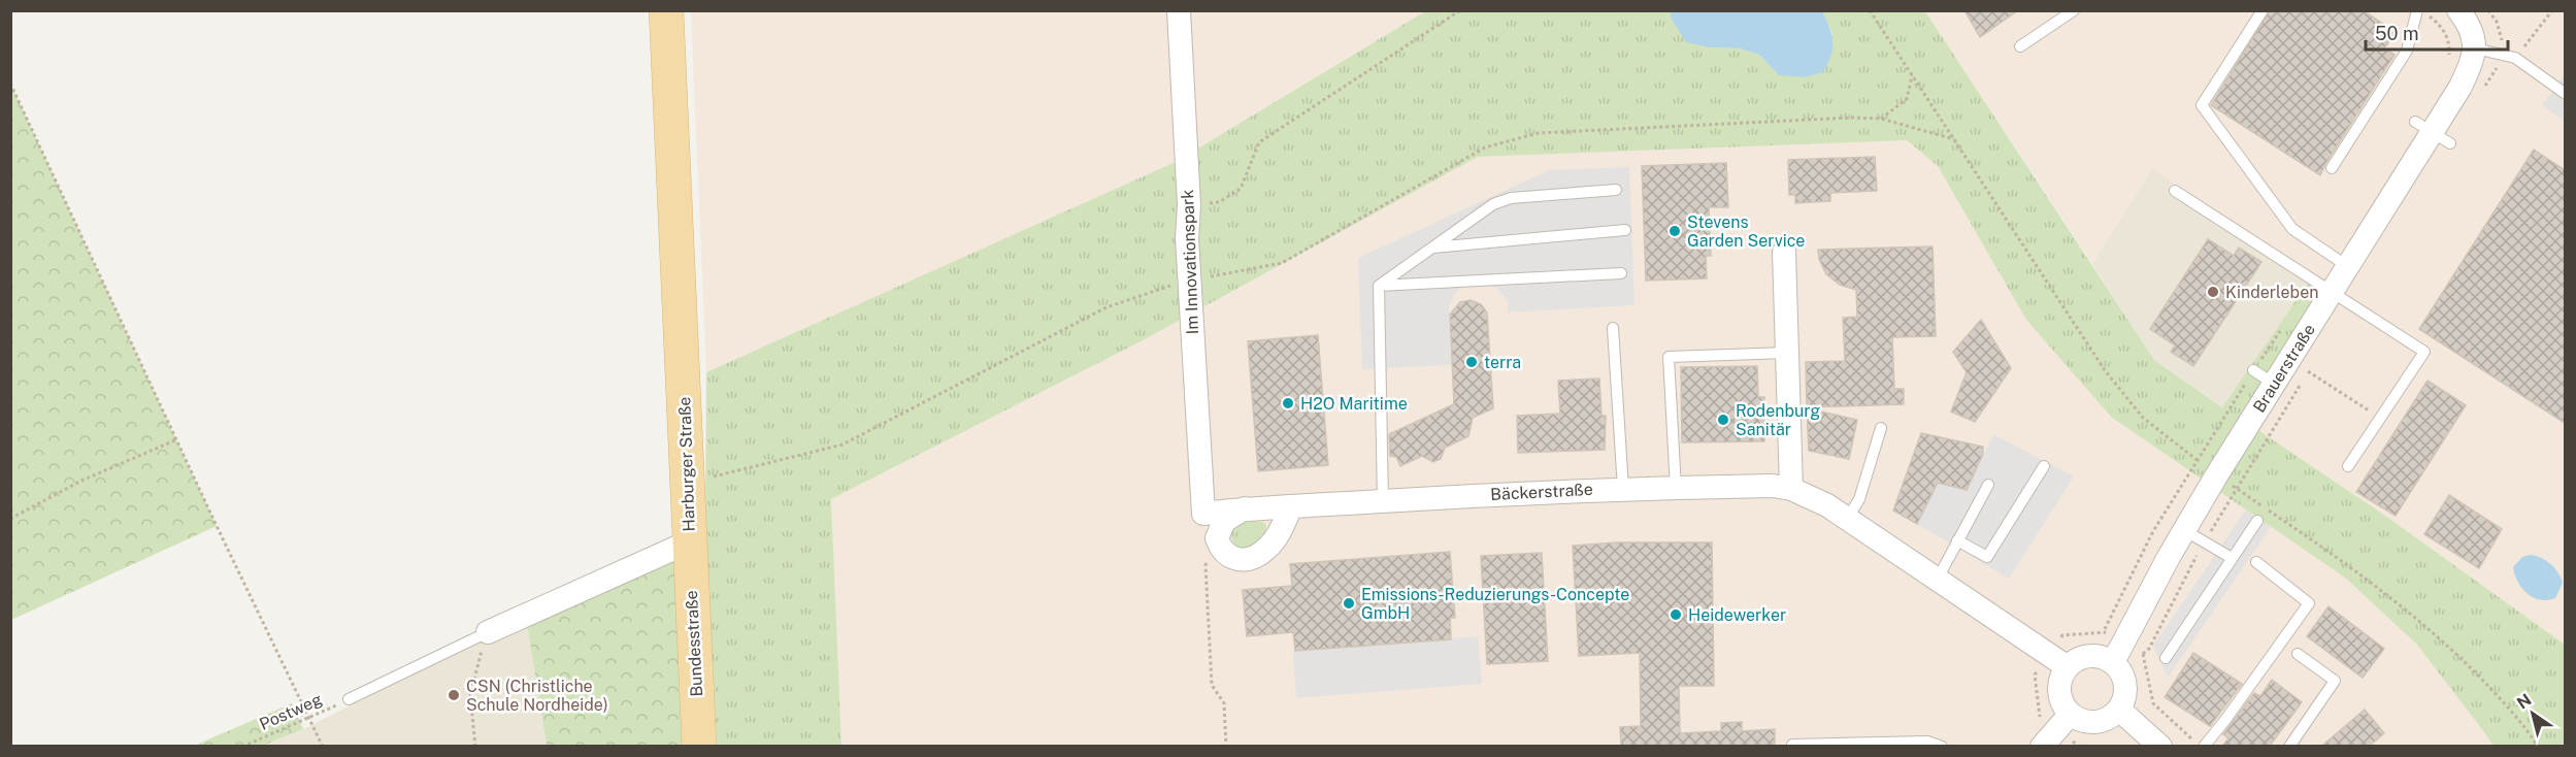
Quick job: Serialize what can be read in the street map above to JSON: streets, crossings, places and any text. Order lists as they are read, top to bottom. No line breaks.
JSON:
{"streets":{"main road":["Harburger Straße","Bundesstraße"],"street":["Im Innovationspark","Brauerstraße","Bäckerstraße"],"path":["Postweg"]},"crossings":[["Im Innovationspark","Bäckerstraße"],["Brauerstraße","Bäckerstraße"],["Harburger Straße","Bundesstraße"],["Harburger Straße","Postweg"]],"places":["Stevens Garden Service","Kinderleben","terra","H2O Maritime","Rodenburg Sanitär","Emissions-Reduzierungs-Concepte GmbH","Heidewerker","CSN (Christliche Schule Nordheide)"],"scale_bar":"50 m","north":"top left"}
